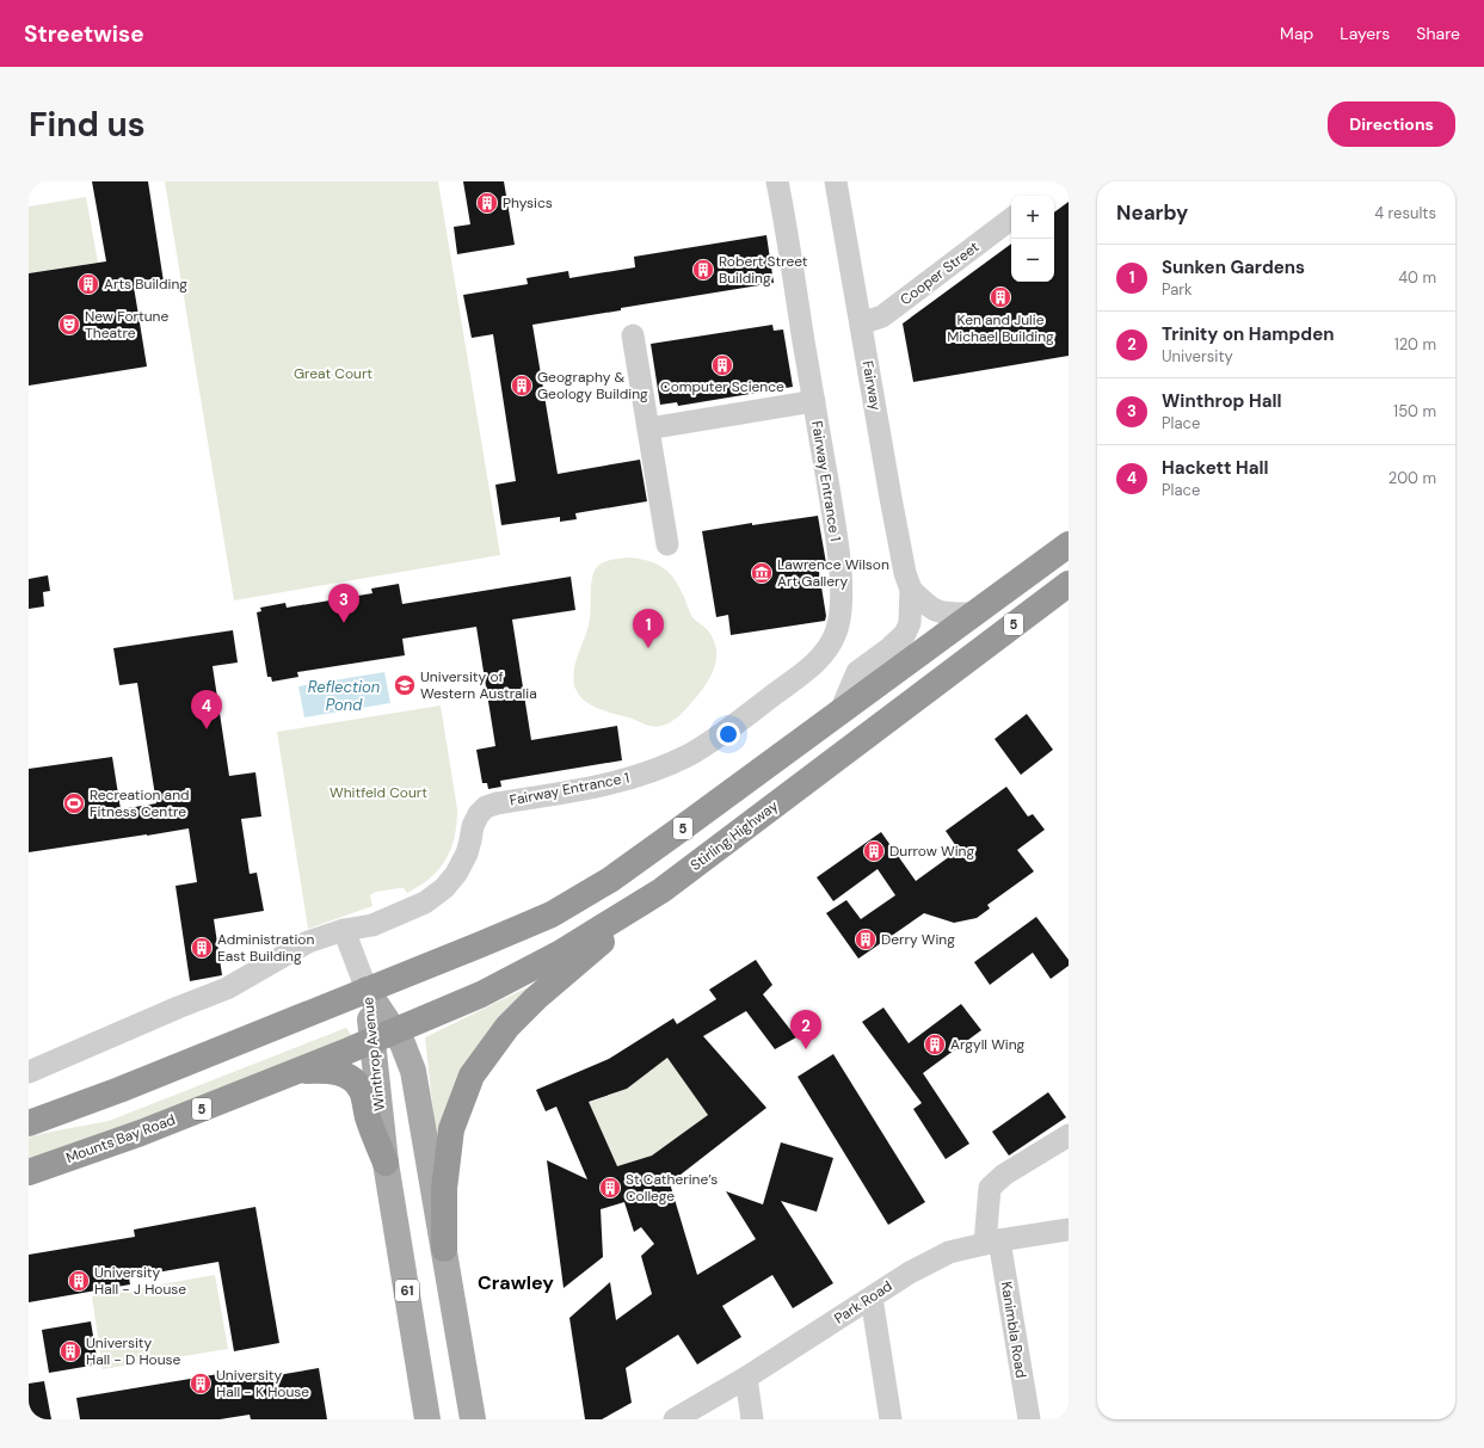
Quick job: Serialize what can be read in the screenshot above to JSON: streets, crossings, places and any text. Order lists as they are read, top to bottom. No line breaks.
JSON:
{"streets":{"highway":["5","Stirling Highway","Mounts Bay Road","61"],"main road":["Winthrop Avenue"],"street":["Cooper Street","Fairway","Fairway Entrance 1","Park Road","Kanimbla Road"]},"crossings":[["Cooper Street","Fairway"],["5","Winthrop Avenue"],["Stirling Highway","Winthrop Avenue"],["Stirling Highway","Mounts Bay Road"],["Winthrop Avenue","Mounts Bay Road"],["Winthrop Avenue","61"],["Mounts Bay Road","61"],["Park Road","Kanimbla Road"]],"districts":["Crawley"],"water":["Reflection Pond"],"parks":["Great Court","Whitfeld Court"],"places":{"building":["Physics","Robert Street Building","Arts Building","Ken and Julie Michael Building","Computer Science","Geography & Geology Building","Durrow Wing","Derry Wing","Administration East Building","Argyll Wing","St Catherine’s College","University Hall - J House","University Hall - D House","University Hall - K House"],"theatre":["New Fortune Theatre"],"museum":["Lawrence Wilson Art Gallery"],"school or university":["University of Western Australia"],"sports":["Recreation and Fitness Centre"]},"page":{"header":"Streetwise","nav":["Map","Layers","Share"],"buttons":"Directions","title":"Find us","heading":["Nearby","4 results"],"map_buttons":["+","−"],"list":[{"mark":"1","name":"Sunken Gardens","note":"Park","value":"40 m"},{"mark":"2","name":"Trinity on Hampden","note":"University","value":"120 m"},{"mark":"3","name":"Winthrop Hall","note":"Place","value":"150 m"},{"mark":"4","name":"Hackett Hall","note":"Place","value":"200 m"}],"pins":["3","1","4","2"]}}
